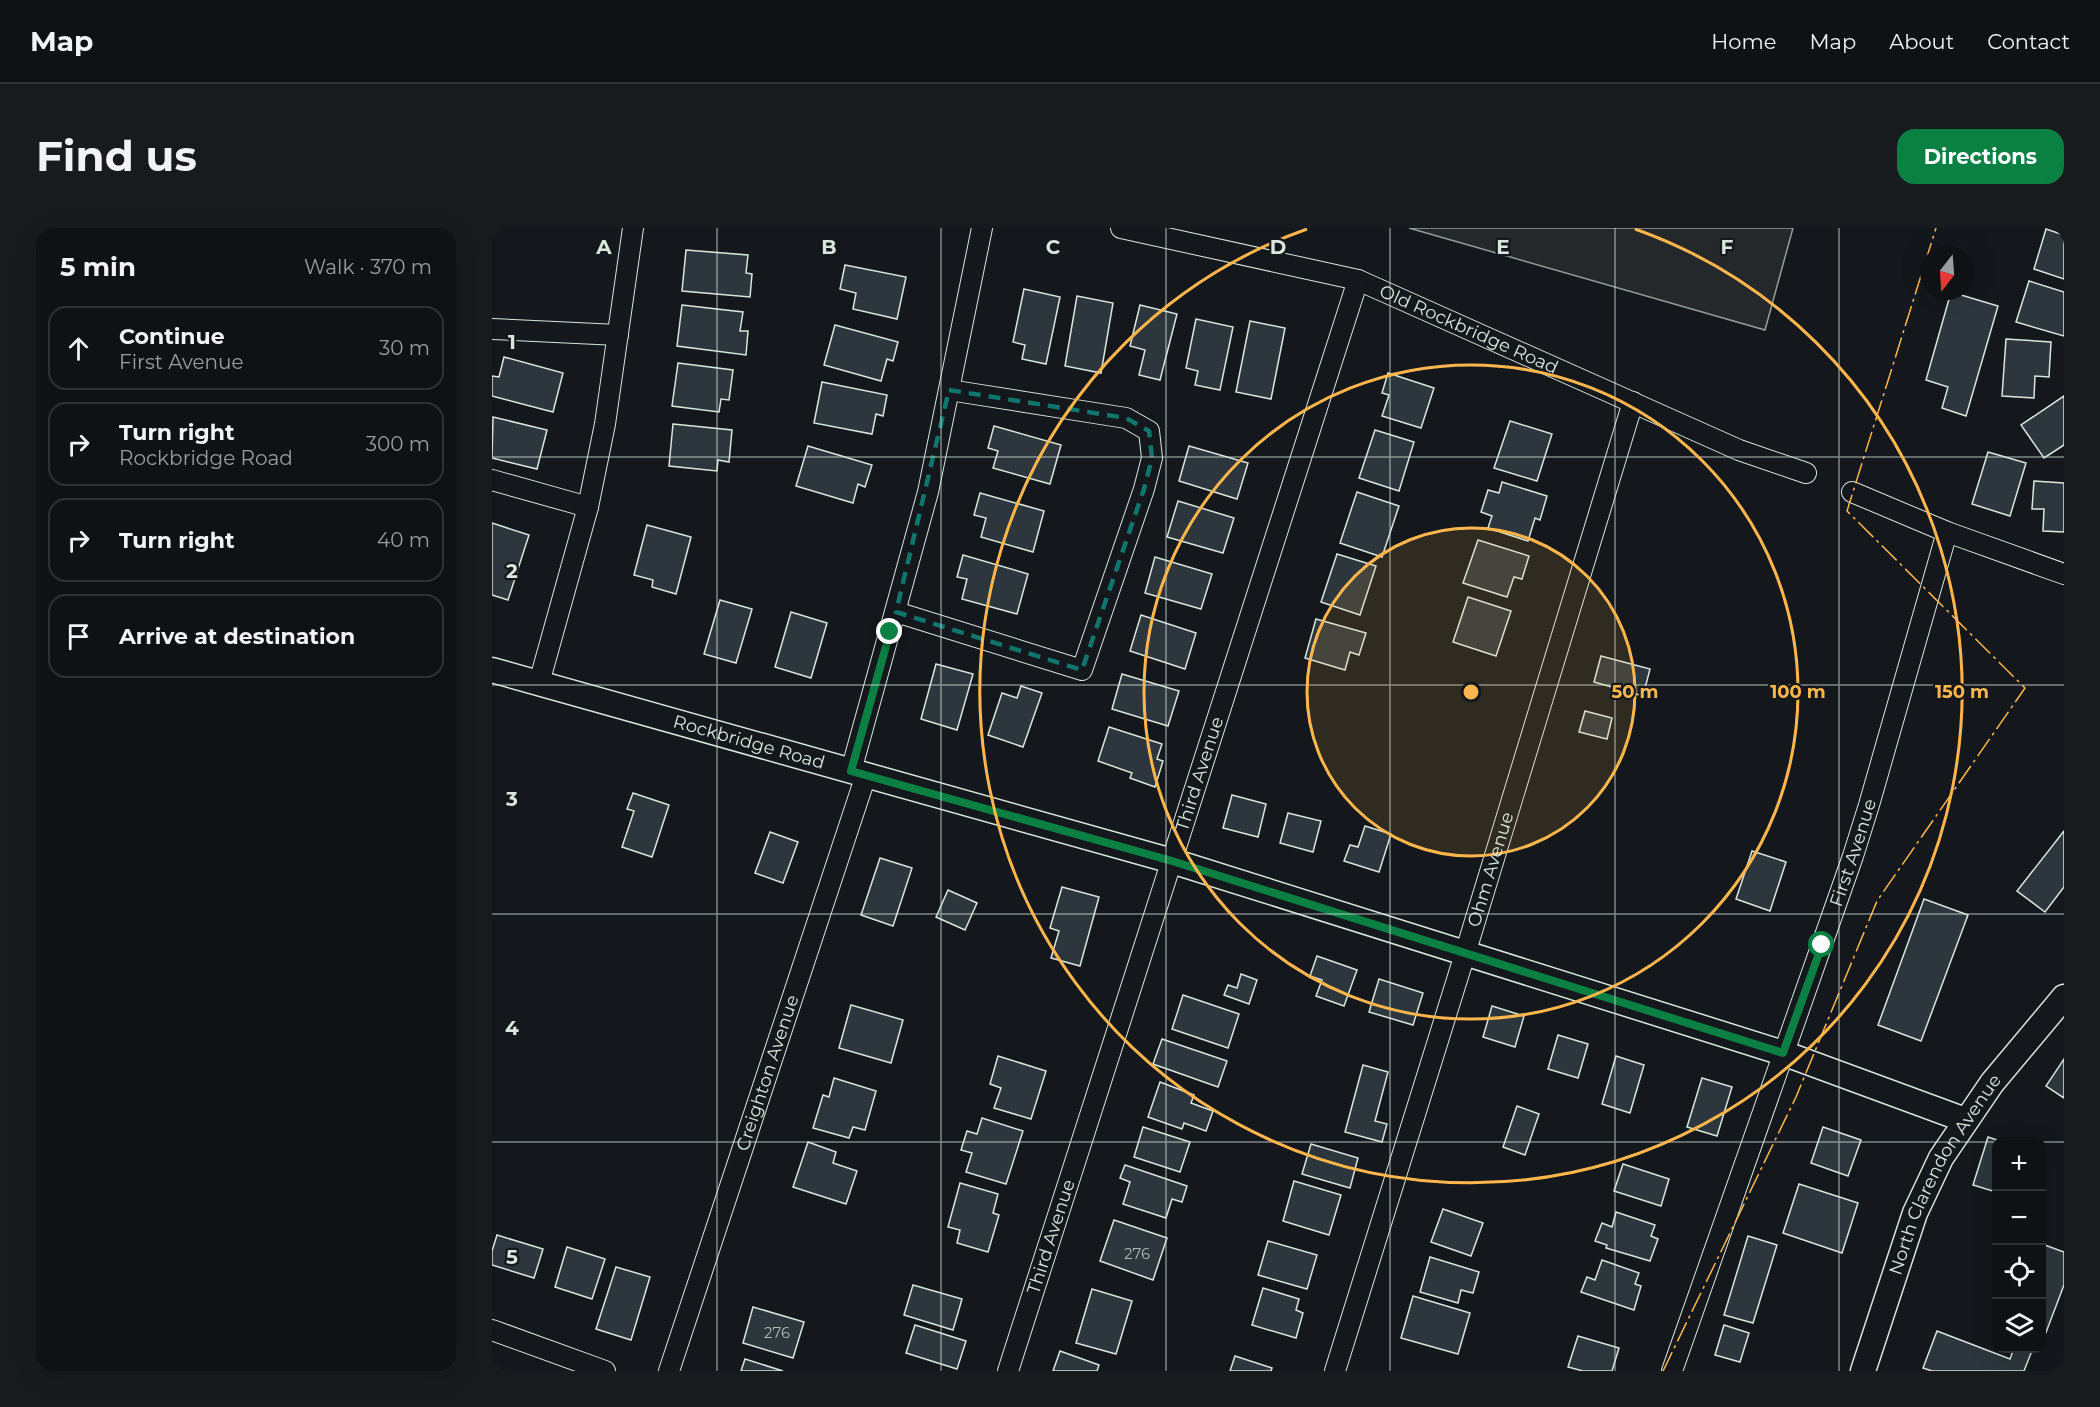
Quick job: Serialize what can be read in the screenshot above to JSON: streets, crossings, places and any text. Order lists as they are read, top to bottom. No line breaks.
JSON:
{"streets":{"street":["Old Rockbridge Road","Rockbridge Road","Third Avenue","First Avenue","Ohm Avenue","Creighton Avenue","North Clarendon Avenue"]},"crossings":[["Old Rockbridge Road","Third Avenue"],["Old Rockbridge Road","Ohm Avenue"],["Rockbridge Road","Third Avenue"],["Rockbridge Road","First Avenue"],["Rockbridge Road","Ohm Avenue"],["Rockbridge Road","Creighton Avenue"],["Rockbridge Road","North Clarendon Avenue"]],"house_numbers":["276","276"],"north":"bottom","page":{"header":"Map","nav":["Home","Map","About","Contact"],"buttons":"Directions","title":"Find us","heading":["5 min","Walk · 370 m"],"list":[["Continue","First Avenue","30 m"],["Turn right","Rockbridge Road","300 m"],["Turn right","40 m"],"Arrive at destination"],"map_buttons":["+","−"]},"grid":{"columns":["A","B","C","D","E","F"],"rows":["1","2","3","4","5"]},"rings":["50 m","100 m","150 m"]}
